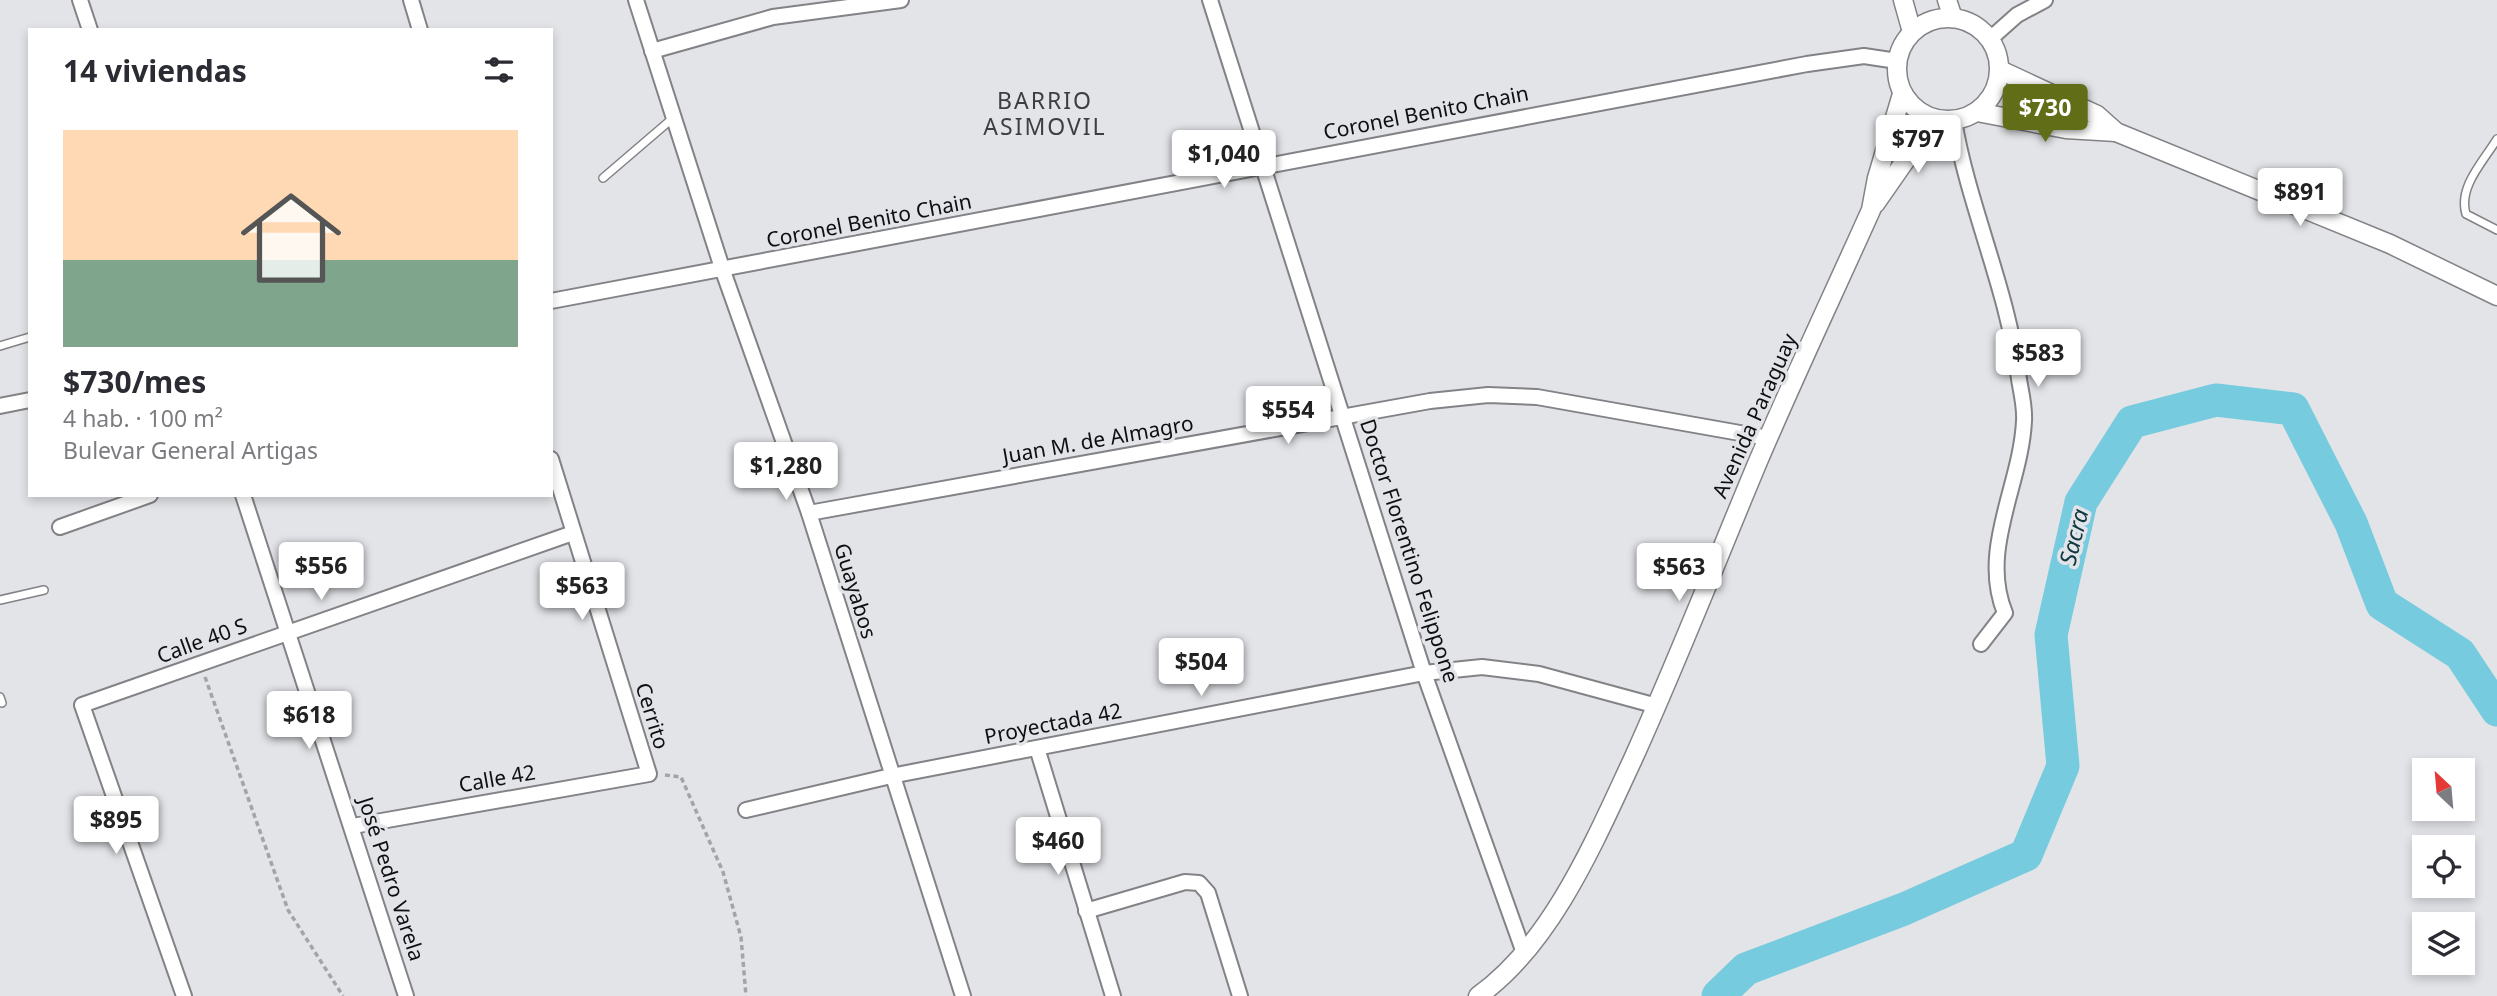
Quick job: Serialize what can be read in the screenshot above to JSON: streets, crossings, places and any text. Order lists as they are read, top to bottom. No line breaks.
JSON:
{"streets":{"street":["Coronel Benito Chain","Avenida Paraguay","Juan M. de Almagro","Doctor Florentino Felippone","Guayabos","Calle 40 S","Cerrito","Proyectada 42","Calle 42","José Pedro Varela"]},"crossings":[["Coronel Benito Chain","Avenida Paraguay"],["Coronel Benito Chain","Doctor Florentino Felippone"],["Coronel Benito Chain","Guayabos"],["Avenida Paraguay","Juan M. de Almagro"],["Avenida Paraguay","Doctor Florentino Felippone"],["Avenida Paraguay","Proyectada 42"],["Juan M. de Almagro","Doctor Florentino Felippone"],["Juan M. de Almagro","Guayabos"],["Doctor Florentino Felippone","Proyectada 42"],["Guayabos","Proyectada 42"],["Calle 40 S","Cerrito"],["Calle 40 S","José Pedro Varela"],["Cerrito","Calle 42"],["Calle 42","José Pedro Varela"]],"districts":["BARRIO ASIMOVIL"],"water":["Sacra"],"north":"top left","page":{"heading":"14 viviendas","price":["$730","$797","$1,040","$891","$583","$554","$1,280","$556","$563","$563","$504","$618","$895","$460"],"list":[{"name":"$730/mes","note":"4 hab. · 100 m² · Bulevar General Artigas"}]}}
